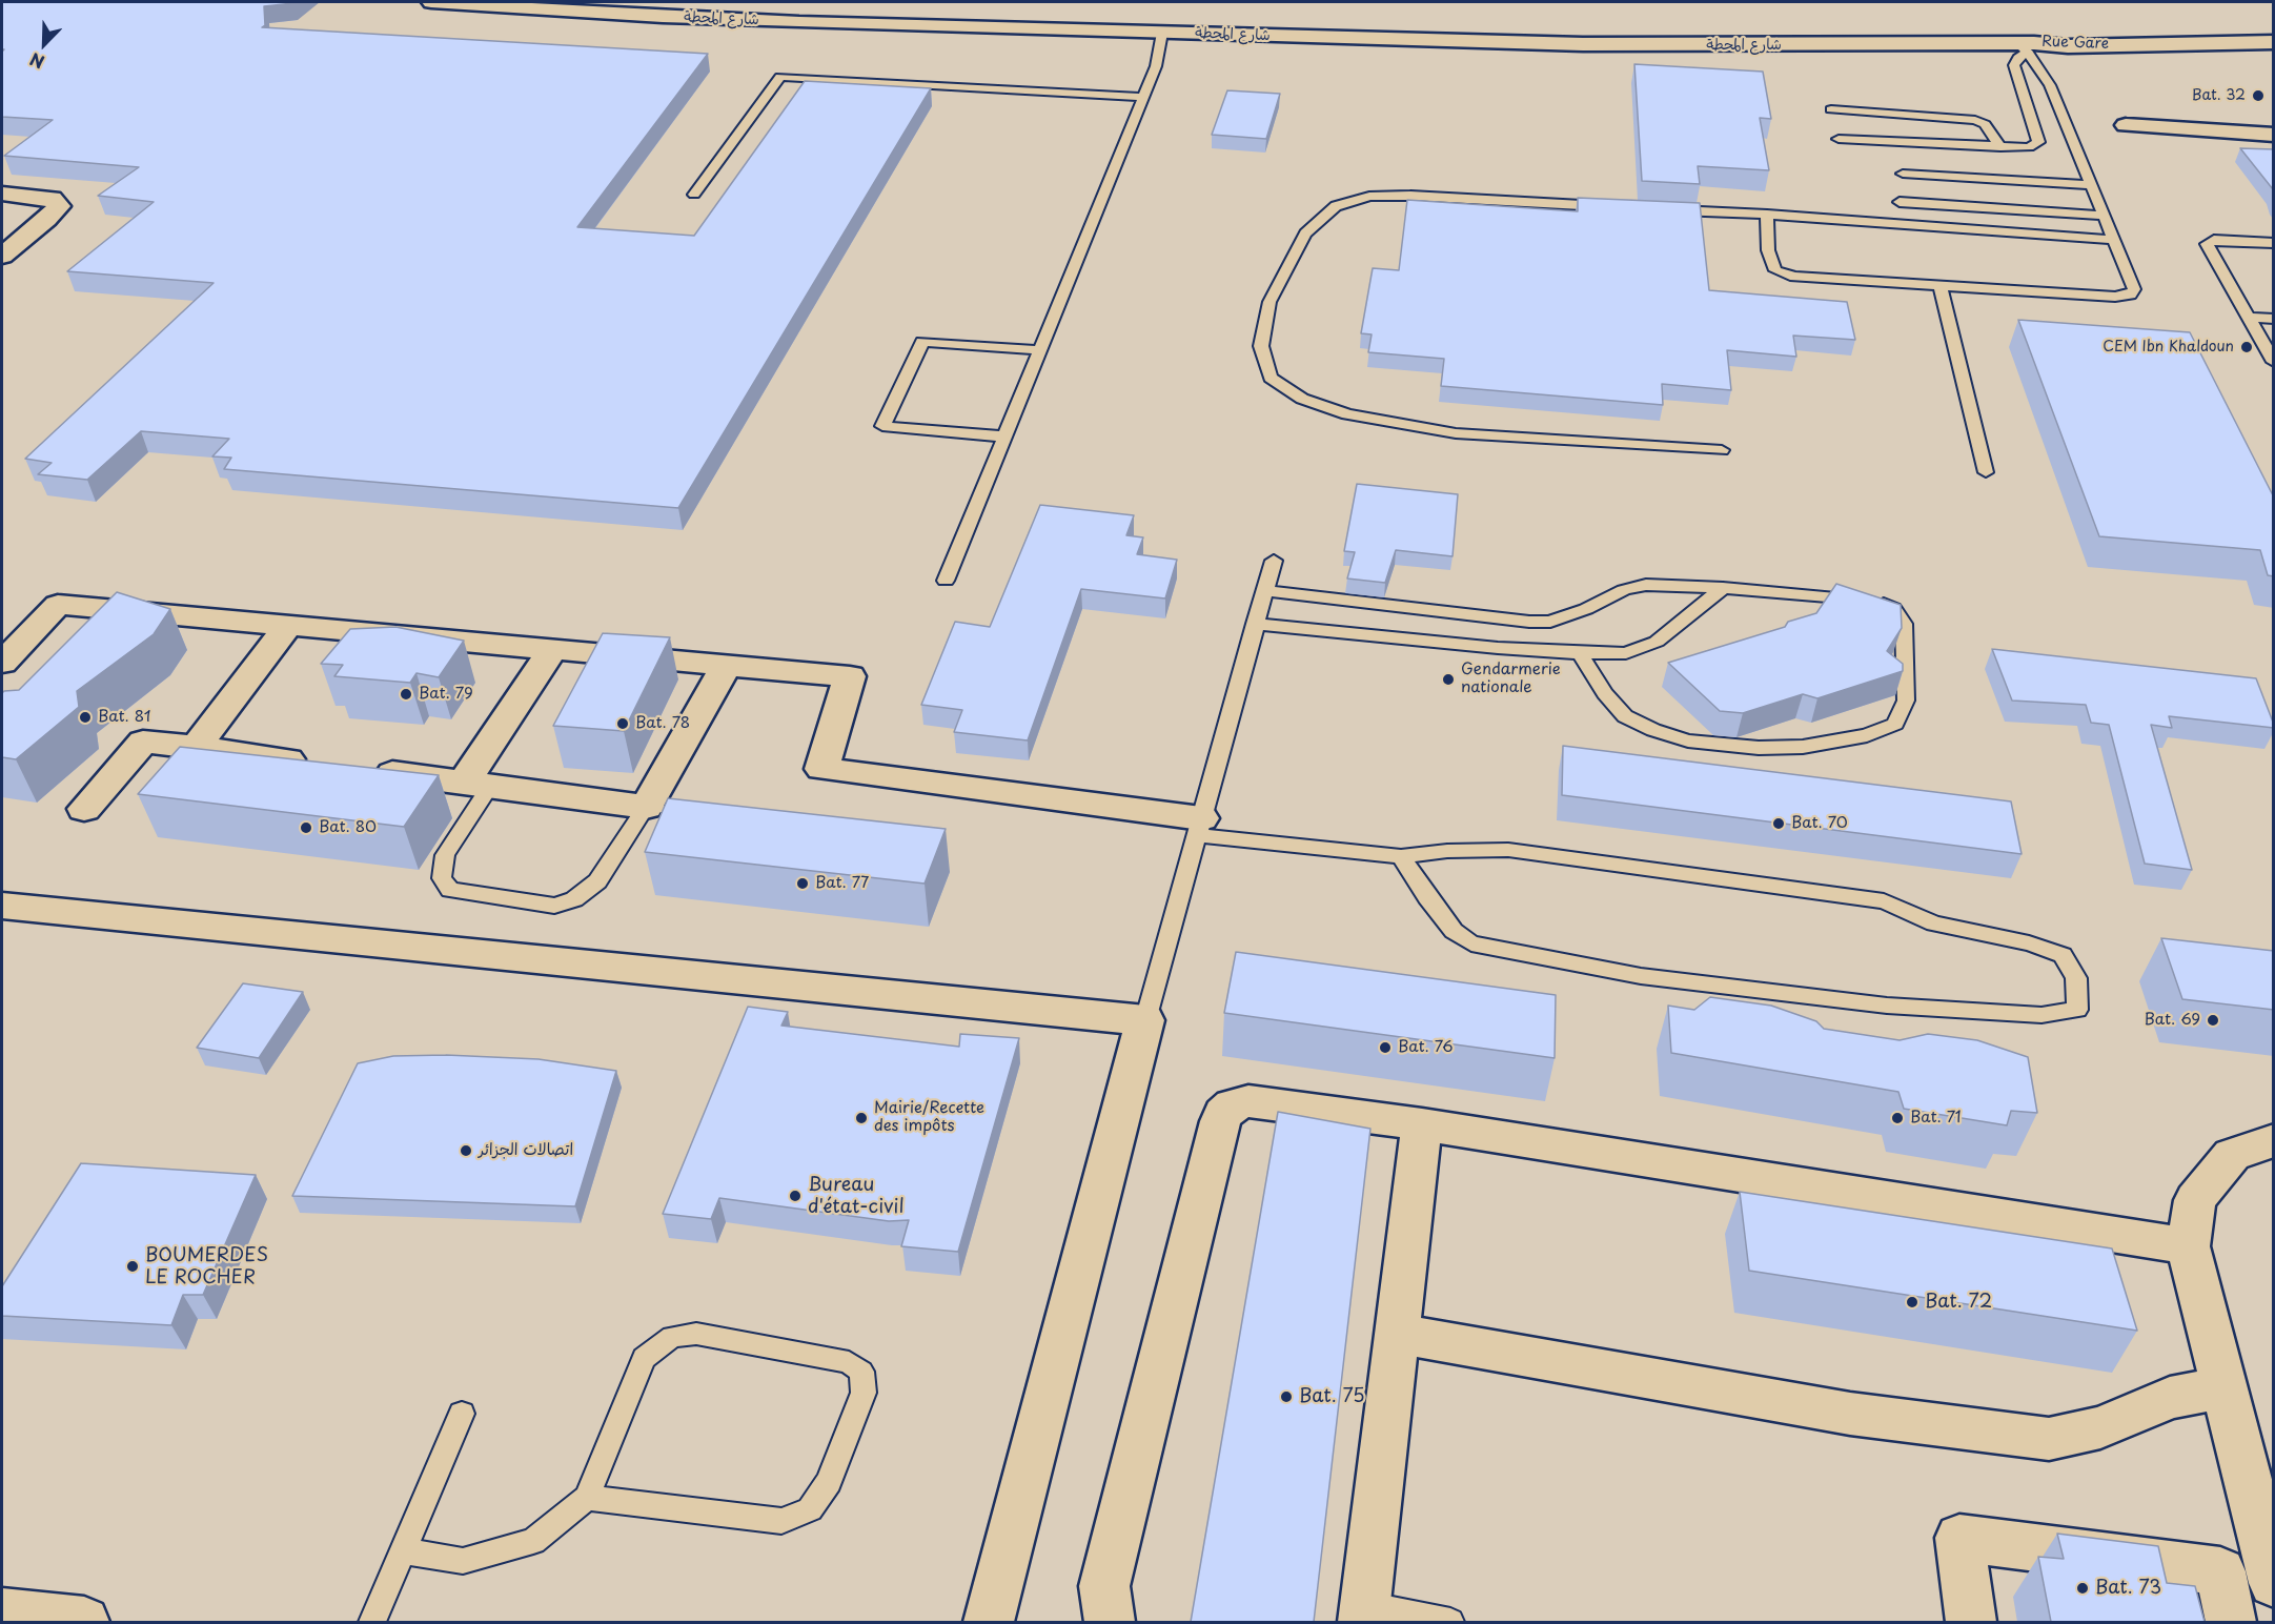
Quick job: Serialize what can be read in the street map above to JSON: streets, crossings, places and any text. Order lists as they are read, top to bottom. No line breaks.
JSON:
{"streets":{"street":["شارع المحطة","Rue Gare"]},"crossings":[["شارع المحطة","Rue Gare"]],"places":["Bat. 32","CEM Ibn Khaldoun","Gendarmerie nationale","Bat. 79","Bat. 81","Bat. 78","Bat. 70","Bat. 80","Bat. 77","Bat. 69","Bat. 76","Mairie/Recette des impôts","Bat. 71","اتصالات الجزائر","Bureau d'état-civil","BOUMERDES LE ROCHER","Bat. 72","Bat. 75","Bat. 73"],"north":"bottom left"}
